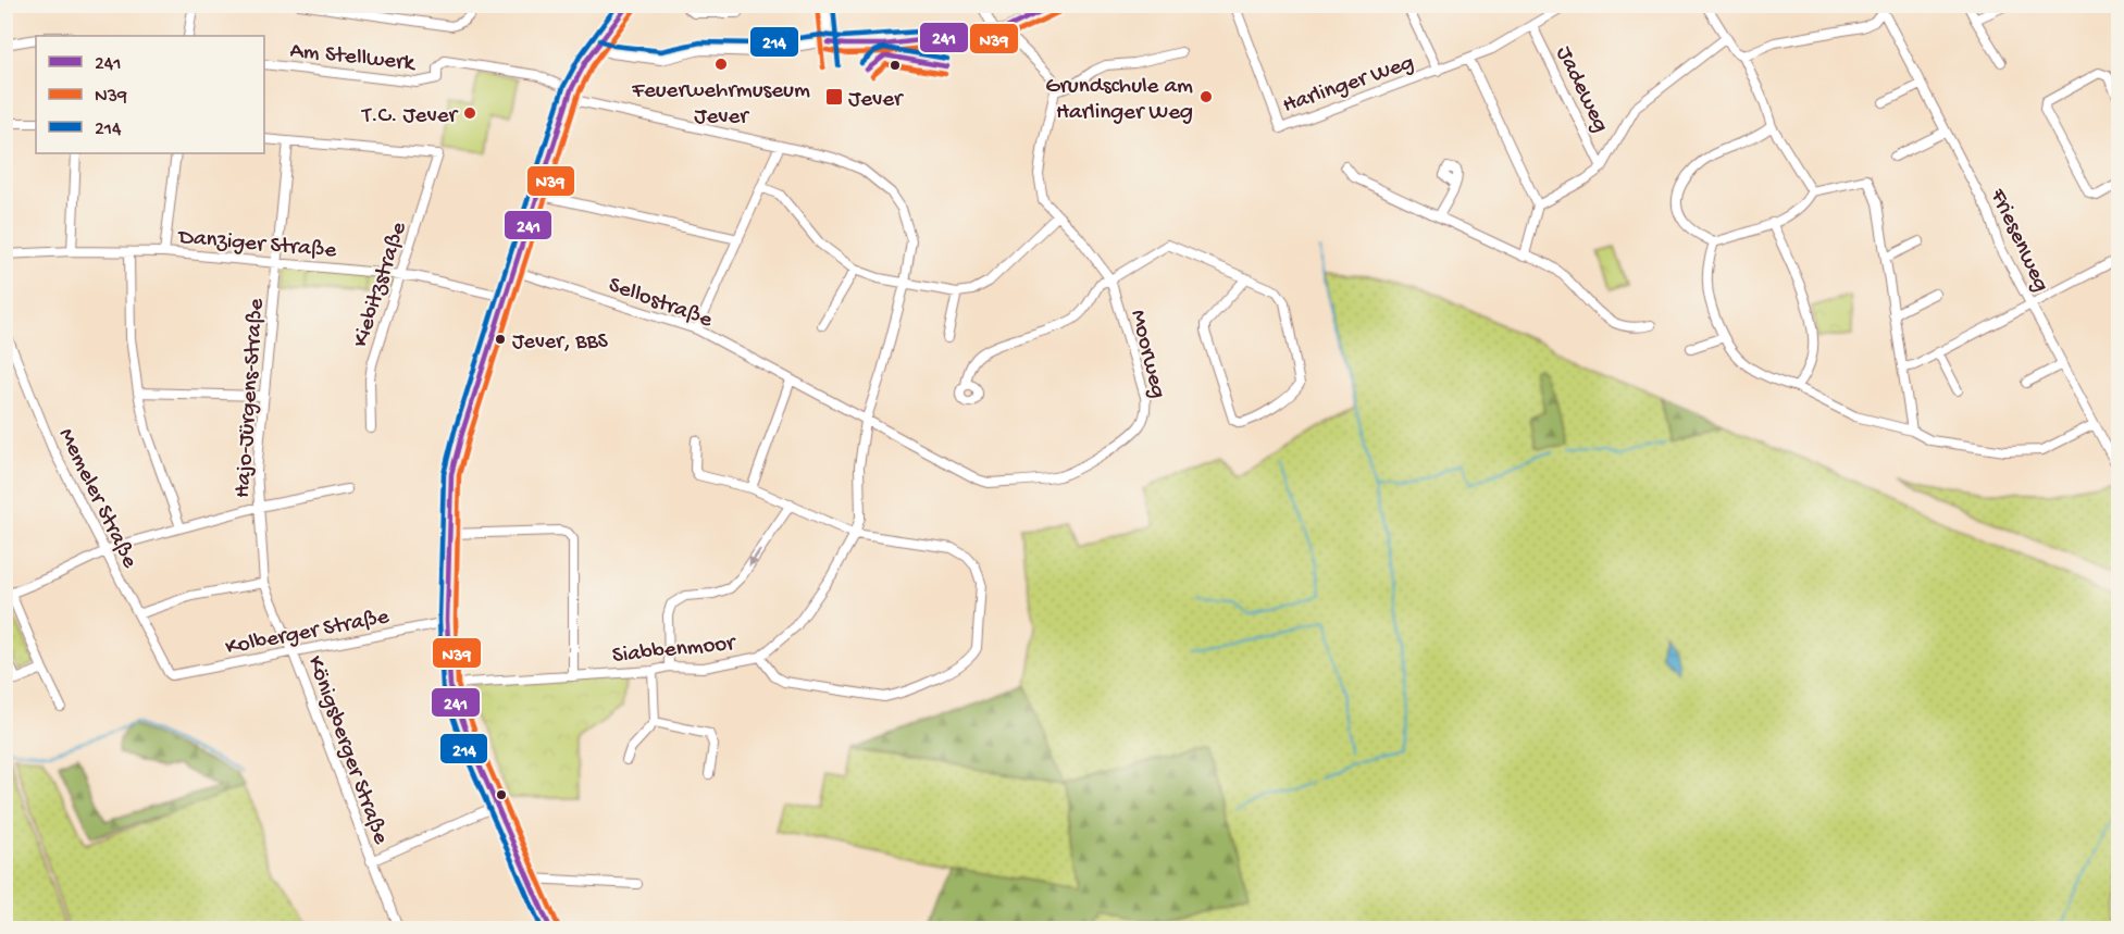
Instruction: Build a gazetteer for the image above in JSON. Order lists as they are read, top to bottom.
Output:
{
  "streets": {
    "street": [
      "Am Stellwerk",
      "Harlinger Weg",
      "Jadeweg",
      "Friesenweg",
      "Danziger Straße",
      "Kiebitzstraße",
      "Sellostraße",
      "Moorweg",
      "Hajo-Jürgens-Straße",
      "Memeler Straße",
      "Kolberger Straße",
      "Siabbenmoor",
      "Königsberger Straße"
    ]
  },
  "crossings": [
    ["Am Stellwerk", "Siabbenmoor"],
    ["Danziger Straße", "Kiebitzstraße"],
    ["Danziger Straße", "Hajo-Jürgens-Straße"],
    ["Kiebitzstraße", "Hajo-Jürgens-Straße"],
    ["Sellostraße", "Moorweg"],
    ["Sellostraße", "Siabbenmoor"],
    ["Moorweg", "Siabbenmoor"],
    ["Hajo-Jürgens-Straße", "Kolberger Straße"],
    ["Hajo-Jürgens-Straße", "Königsberger Straße"],
    ["Memeler Straße", "Kolberger Straße"],
    ["Kolberger Straße", "Königsberger Straße"]
  ],
  "places": {
    "other": [
      "Feuerwehrmuseum Jever",
      "Grundschule am Harlinger Weg",
      "T.C. Jever",
      "Jever, BBS"
    ],
    "transit": ["Jever"]
  },
  "lines": ["transit line 241", "transit line 214", "transit line N39"],
  "legend": ["241", "N39", "214"]
}
